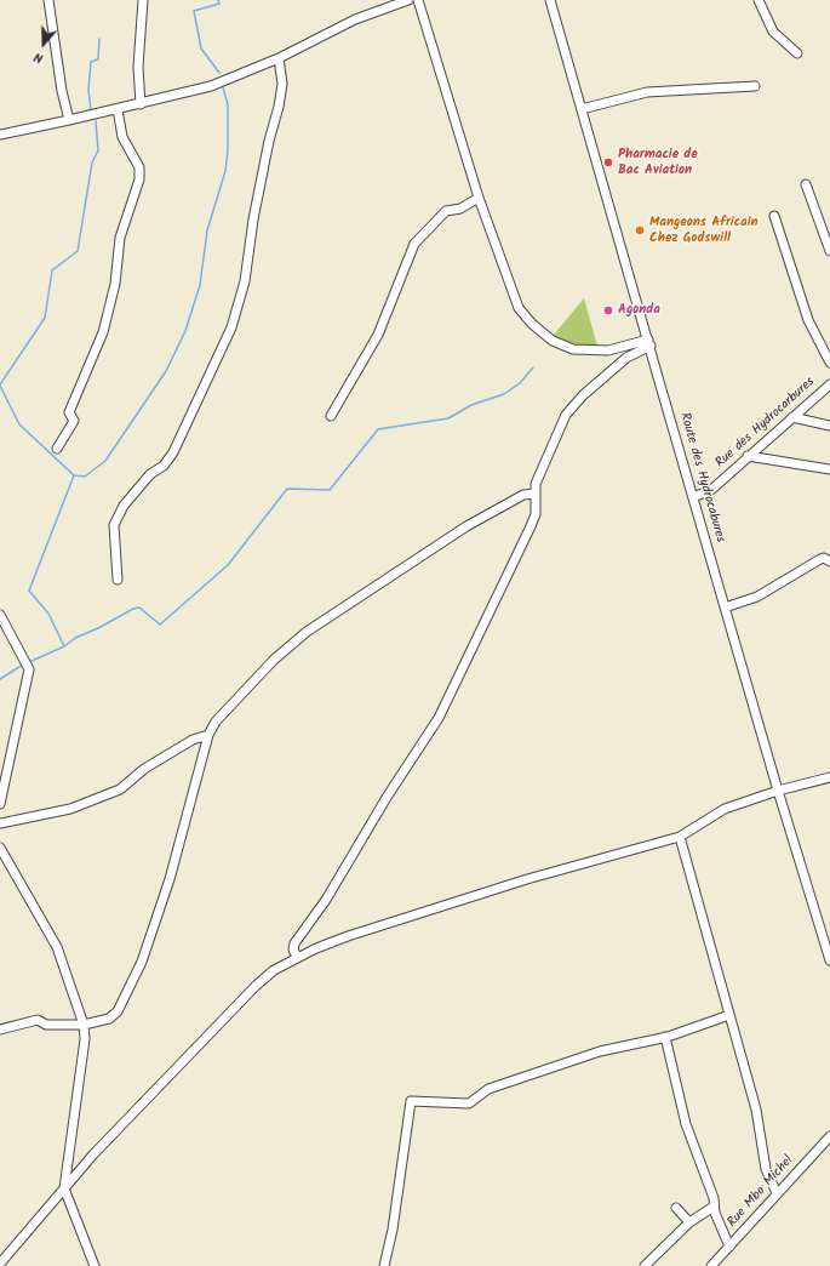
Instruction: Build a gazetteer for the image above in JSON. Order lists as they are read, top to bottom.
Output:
{
  "streets": {
    "street": ["Rue des Hydrocarbures", "Route des Hydrocabures", "Rue Mbo Michel"]
  },
  "crossings": [
    ["Rue des Hydrocarbures", "Route des Hydrocabures"]
  ],
  "places": ["Pharmacie de Bac Aviation", "Mangeons Africain Chez Godswill", "Agonda"],
  "north": "bottom"
}
